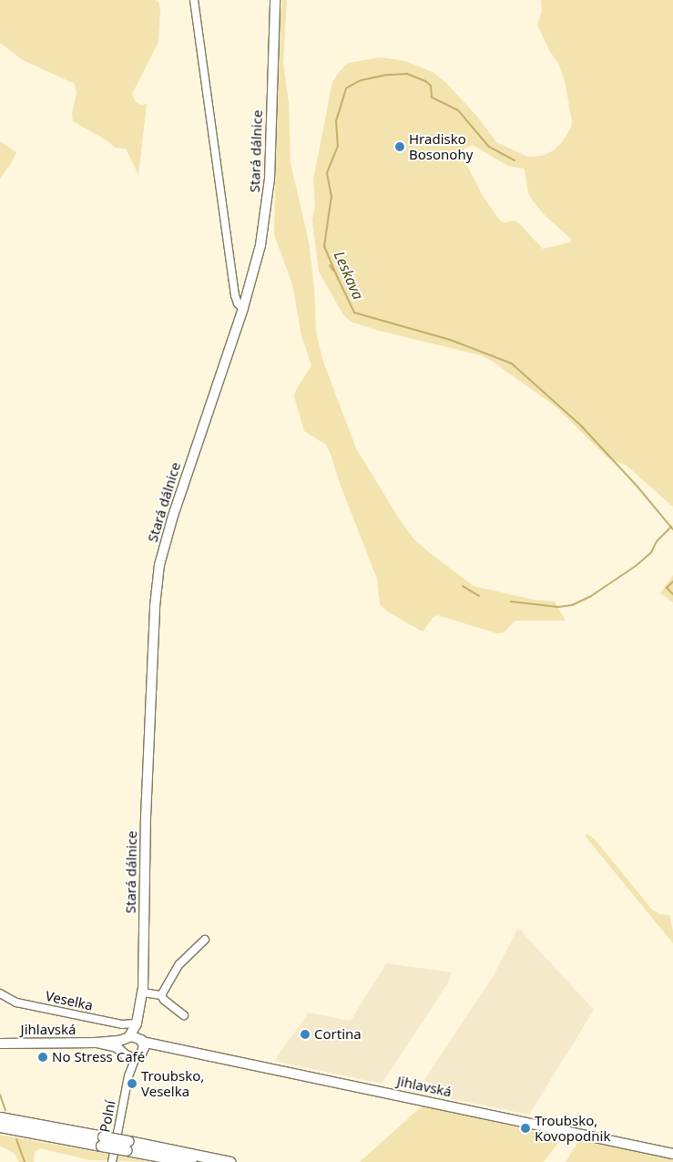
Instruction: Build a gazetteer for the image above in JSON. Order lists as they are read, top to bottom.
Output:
{
  "streets": {
    "main road": ["Stará dálnice", "Jihlavská"],
    "street": ["Veselka", "Polní"]
  },
  "crossings": [
    ["Stará dálnice", "Veselka"],
    ["Stará dálnice", "Jihlavská"],
    ["Stará dálnice", "Polní"],
    ["Jihlavská", "Polní"]
  ],
  "water": ["Leskava"],
  "places": [
    "Hradisko Bosonohy",
    "Cortina",
    "No Stress Café",
    "Troubsko, Veselka",
    "Troubsko, Kovopodnik"
  ]
}
